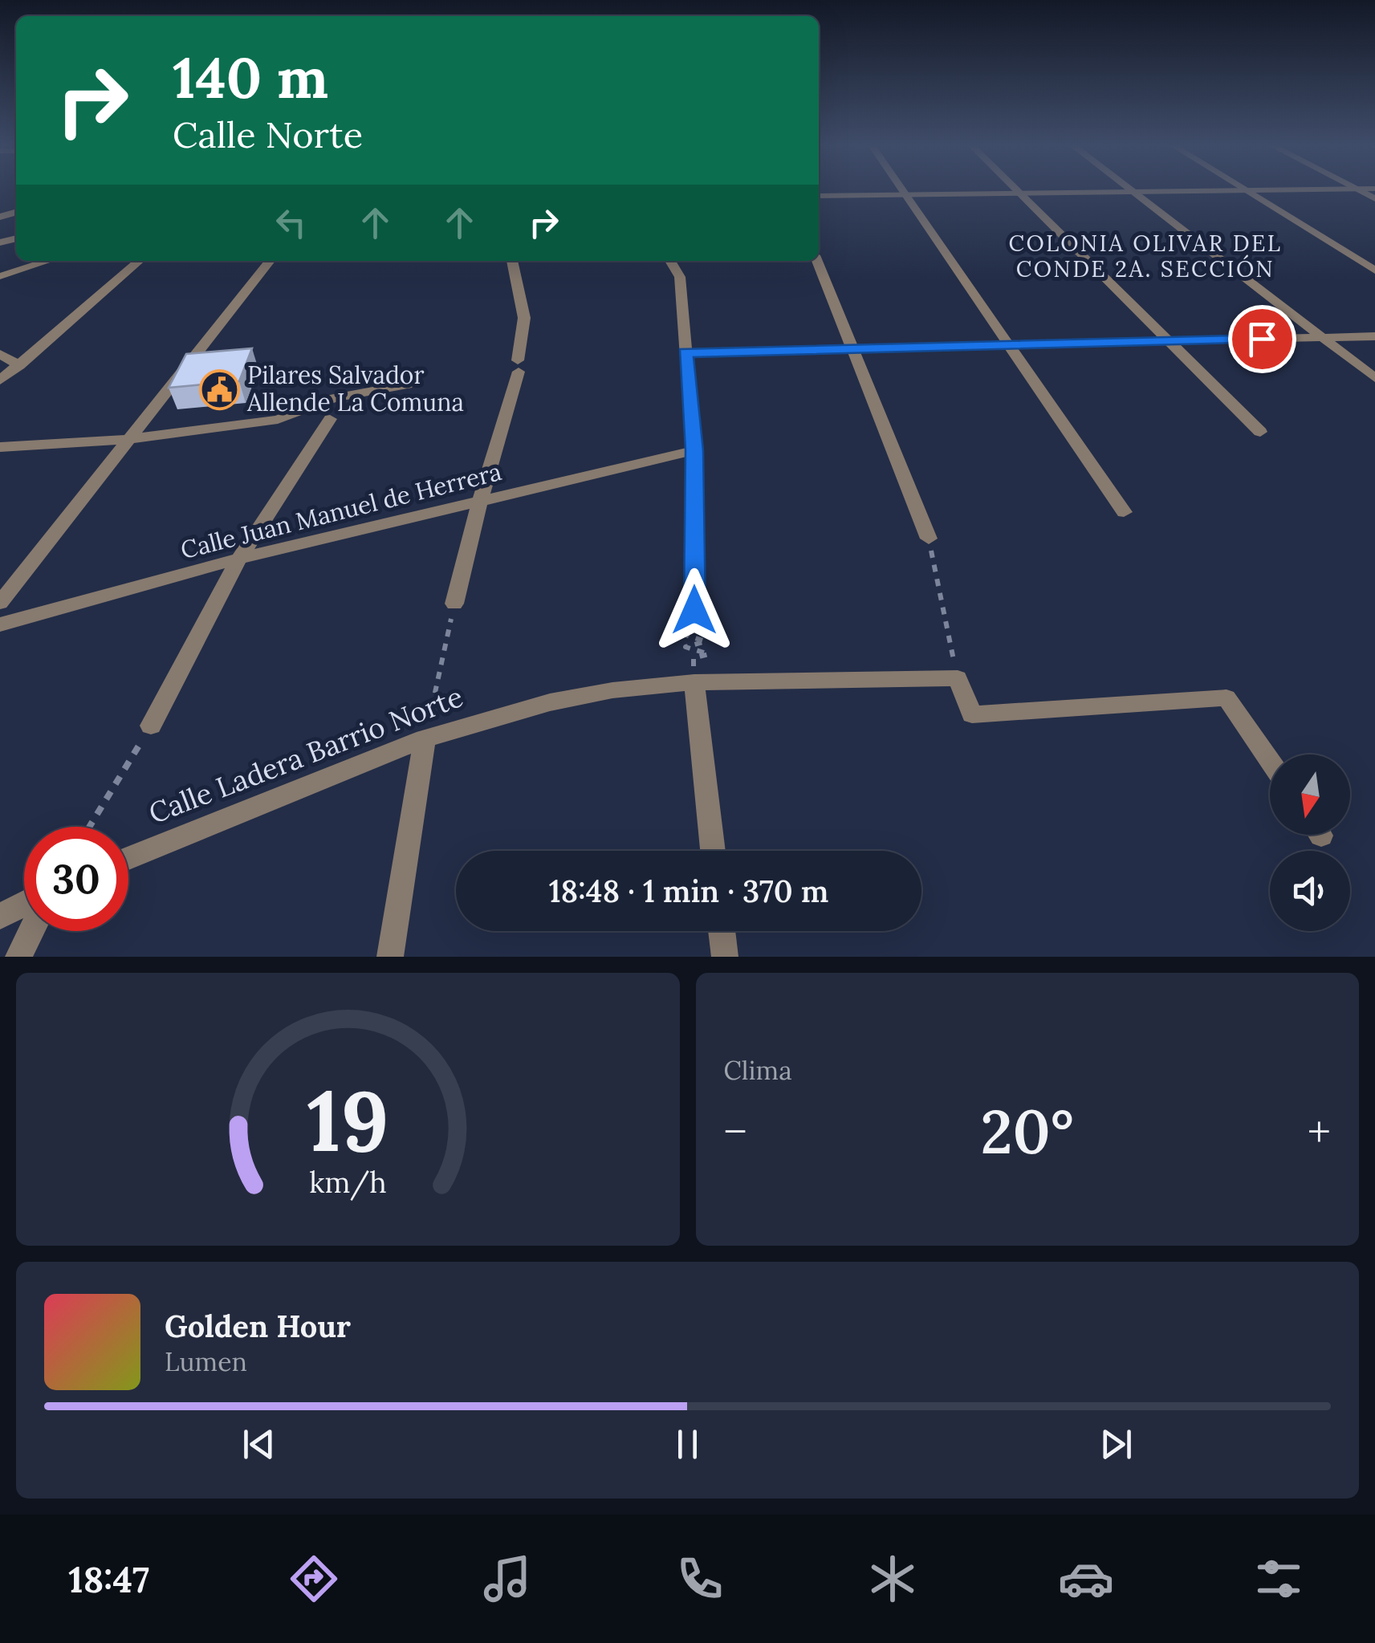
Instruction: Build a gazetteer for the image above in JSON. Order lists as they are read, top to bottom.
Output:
{
  "streets": {
    "street": ["Calle Juan Manuel de Herrera", "Calle Ladera Barrio Norte"]
  },
  "districts": ["COLONIA OLIVAR DEL CONDE 2A. SECCIÓN"],
  "places": {
    "public building": ["Pilares Salvador Allende La Comuna"]
  },
  "north": "bottom",
  "page": {
    "turn": ["140 m", "Calle Norte"],
    "limit": "30",
    "trip": "18:48 · 1 min · 370 m",
    "tile": "Clima",
    "heat": ["−", "20°", "+"],
    "song": ["Golden Hour", "Lumen"],
    "tabs": "18:47",
    "gauge": ["19", "km/h"]
  }
}
